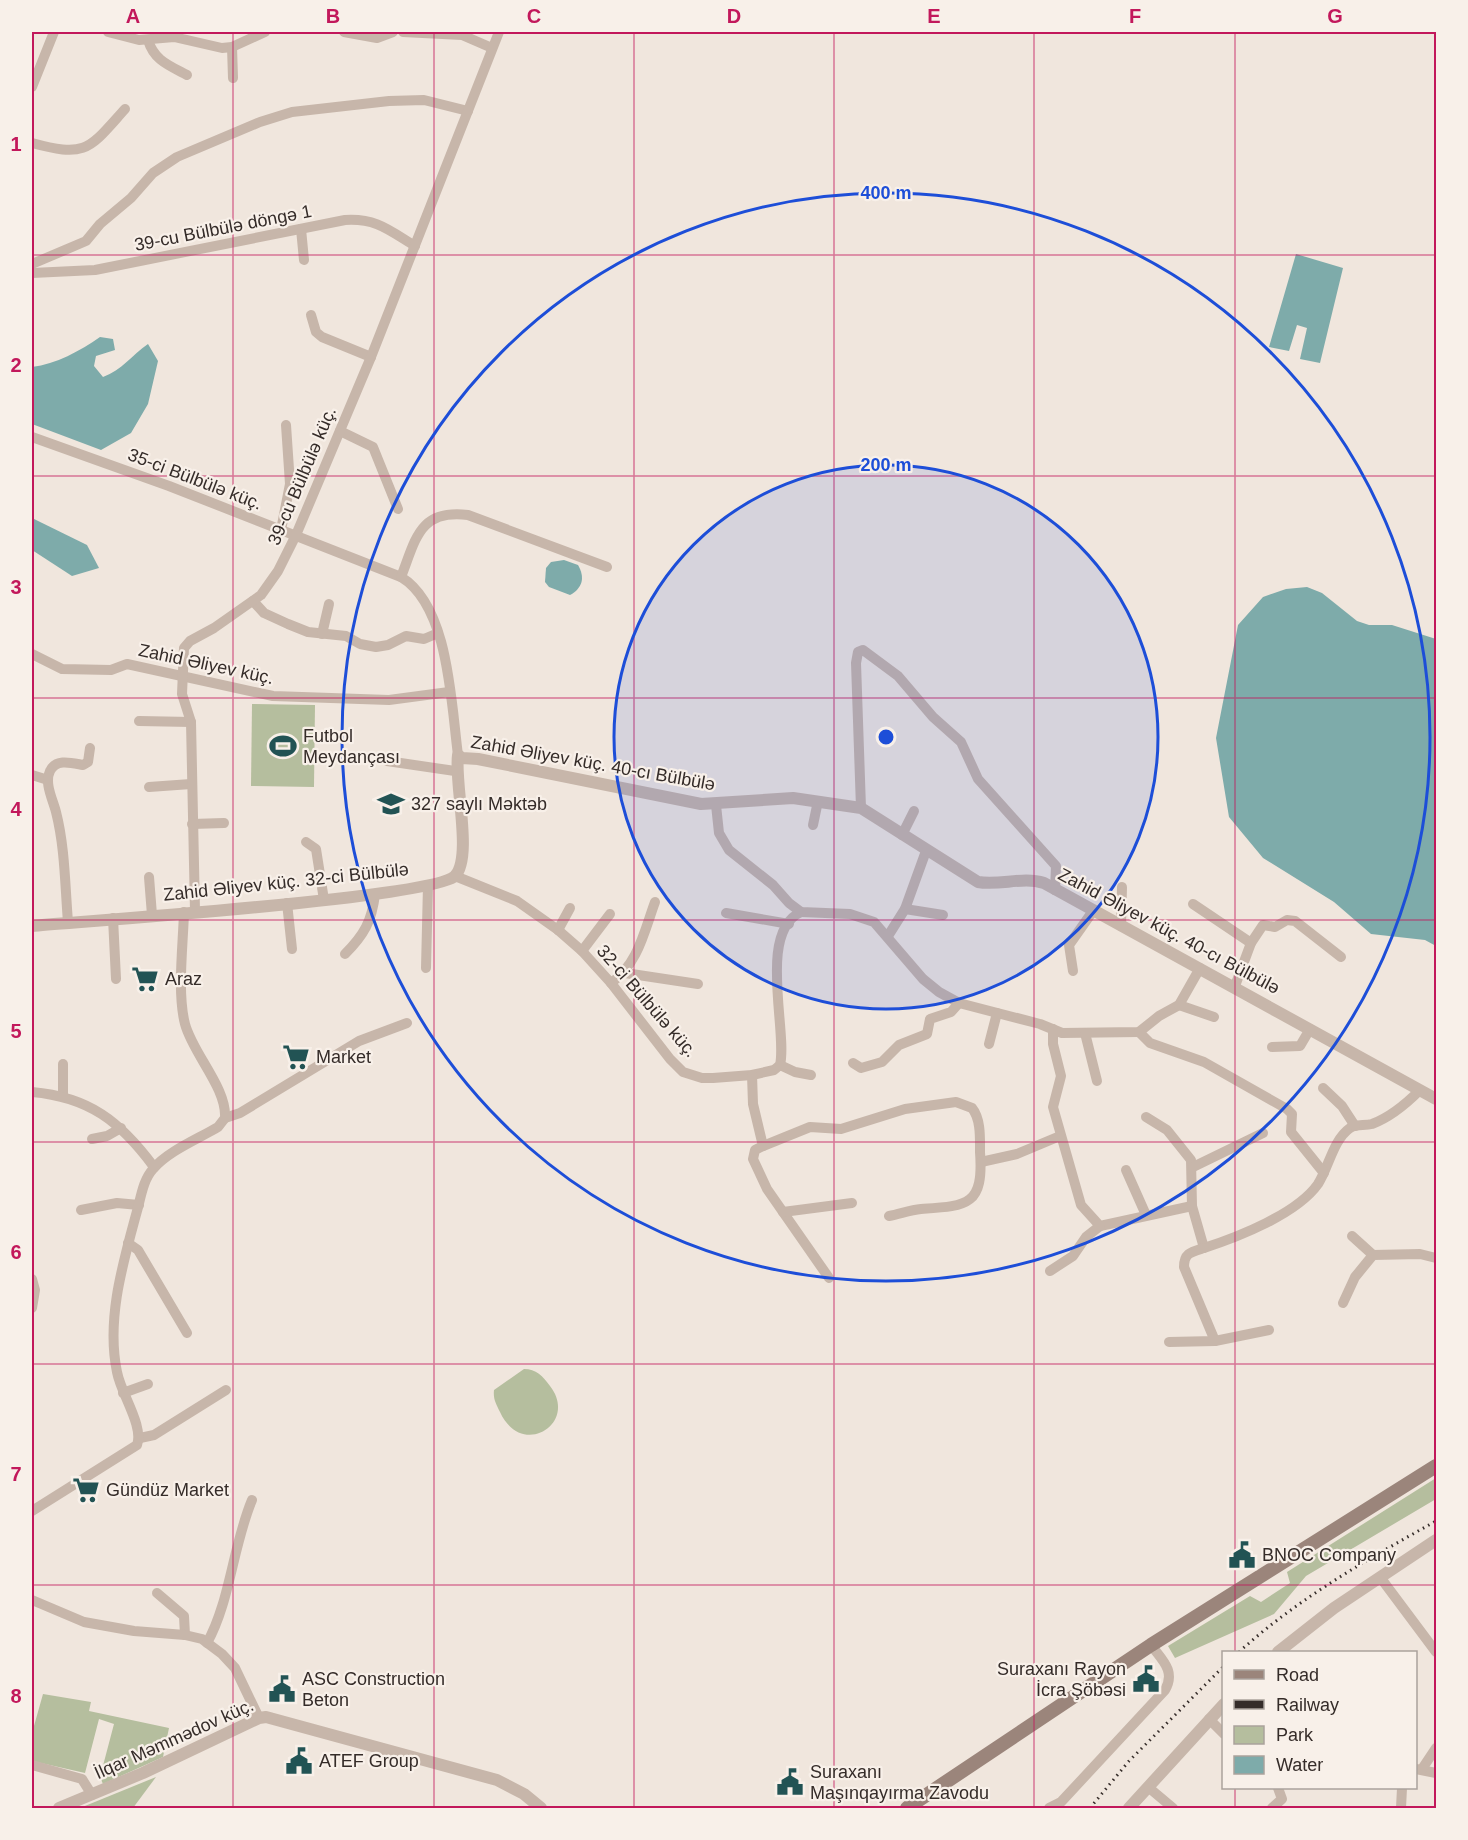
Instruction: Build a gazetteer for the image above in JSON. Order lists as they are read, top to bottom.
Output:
{
  "streets": {
    "street": [
      "39-cu Bülbülə döngə 1",
      "39-cu Bülbülə küç.",
      "35-ci Bülbülə küç.",
      "Zahid Əliyev küç.",
      "Zahid Əliyev küç. 40-cı Bülbülə",
      "Zahid Əliyev küç. 32-ci Bülbülə",
      "32-ci Bülbülə küç.",
      "İlqar Məmmədov küç."
    ]
  },
  "crossings": [
    ["39-cu Bülbülə döngə 1", "39-cu Bülbülə küç."],
    ["39-cu Bülbülə küç.", "35-ci Bülbülə küç."],
    ["39-cu Bülbülə küç.", "Zahid Əliyev küç."],
    ["39-cu Bülbülə küç.", "Zahid Əliyev küç. 32-ci Bülbülə"],
    ["35-ci Bülbülə küç.", "Zahid Əliyev küç."],
    ["35-ci Bülbülə küç.", "Zahid Əliyev küç. 40-cı Bülbülə"],
    ["Zahid Əliyev küç. 32-ci Bülbülə", "32-ci Bülbülə küç."]
  ],
  "places": {
    "sports": ["Futbol Meydançası"],
    "school or university": ["327 saylı Məktəb"],
    "supermarket": ["Araz", "Market", "Gündüz Market"],
    "public building": [
      "BNOC Company",
      "Suraxanı Rayon İcra Şöbəsi",
      "ASC Construction Beton",
      "ATEF Group",
      "Suraxanı Maşınqayırma Zavodu"
    ]
  },
  "legend": [
    "Road",
    "Railway",
    "Park",
    "Water"
  ],
  "grid": {
    "columns": [
      "A",
      "B",
      "C",
      "D",
      "E",
      "F",
      "G"
    ],
    "rows": [
      "1",
      "2",
      "3",
      "4",
      "5",
      "6",
      "7",
      "8"
    ]
  },
  "rings": ["400 m", "200 m"]
}
